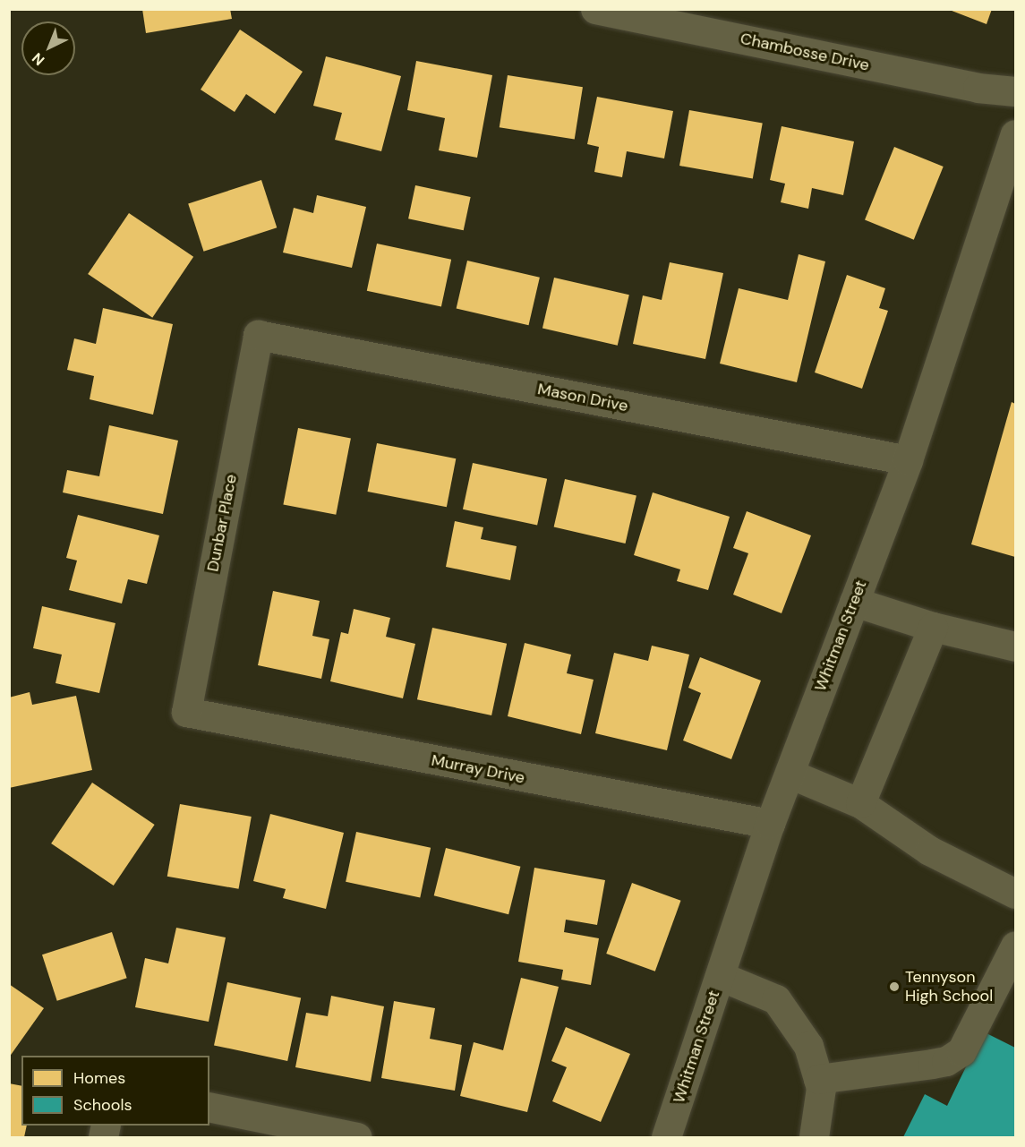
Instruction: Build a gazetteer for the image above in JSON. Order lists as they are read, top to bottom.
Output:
{
  "streets": {
    "street": [
      "Chambosse Drive",
      "Mason Drive",
      "Dunbar Place",
      "Whitman Street",
      "Murray Drive"
    ]
  },
  "crossings": [
    ["Mason Drive", "Dunbar Place"],
    ["Mason Drive", "Whitman Street"],
    ["Dunbar Place", "Murray Drive"],
    ["Whitman Street", "Murray Drive"]
  ],
  "places": ["Tennyson High School"],
  "legend": ["Homes", "Schools"],
  "north": "bottom left"
}
